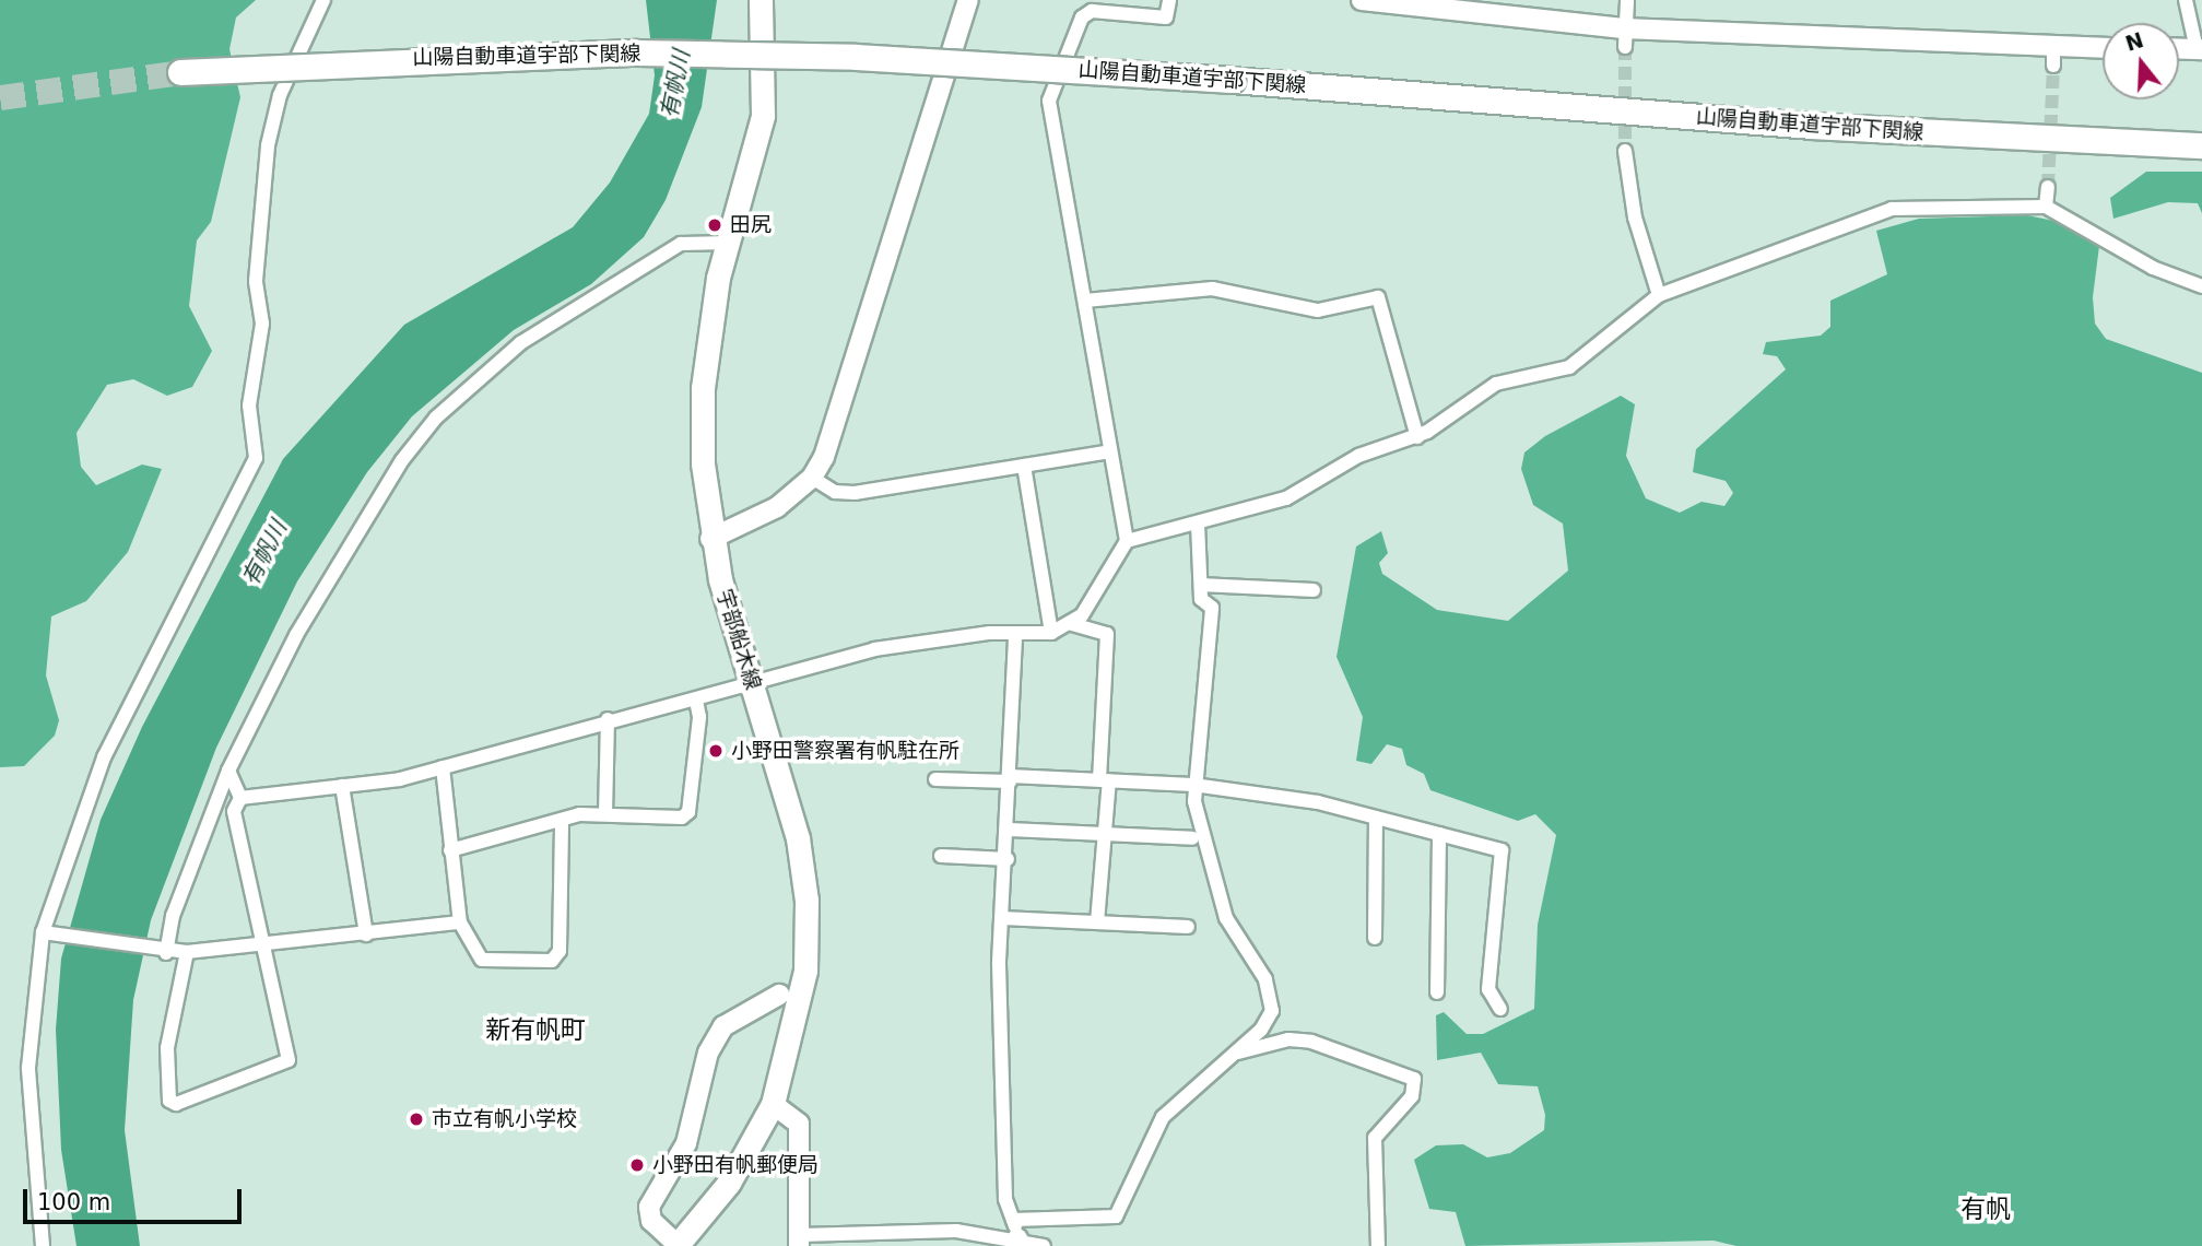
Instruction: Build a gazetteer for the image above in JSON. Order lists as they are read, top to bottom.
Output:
{
  "streets": {
    "highway": ["山陽自動車道宇部下関線"],
    "main road": ["宇部船木線"]
  },
  "districts": ["新有帆町", "有帆"],
  "water": ["有帆川"],
  "places": [
    "田尻",
    "小野田警察署有帆駐在所",
    "市立有帆小学校",
    "小野田有帆郵便局"
  ],
  "scale_bar": "100 m",
  "north": "top"
}
